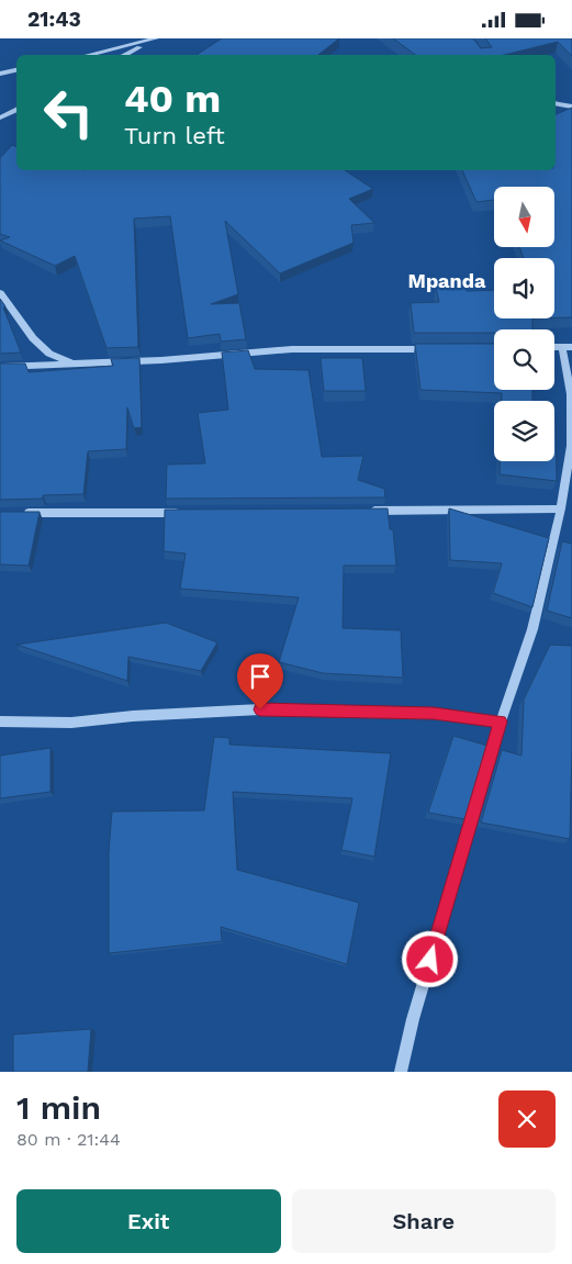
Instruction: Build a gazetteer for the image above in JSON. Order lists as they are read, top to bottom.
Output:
{
  "districts": ["Mpanda"],
  "north": "bottom",
  "page": {
    "status": "21:43",
    "turn": ["40 m", "Turn left"],
    "heading": ["1 min", "80 m · 21:44"],
    "buttons": ["Exit", "Share"]
  }
}
